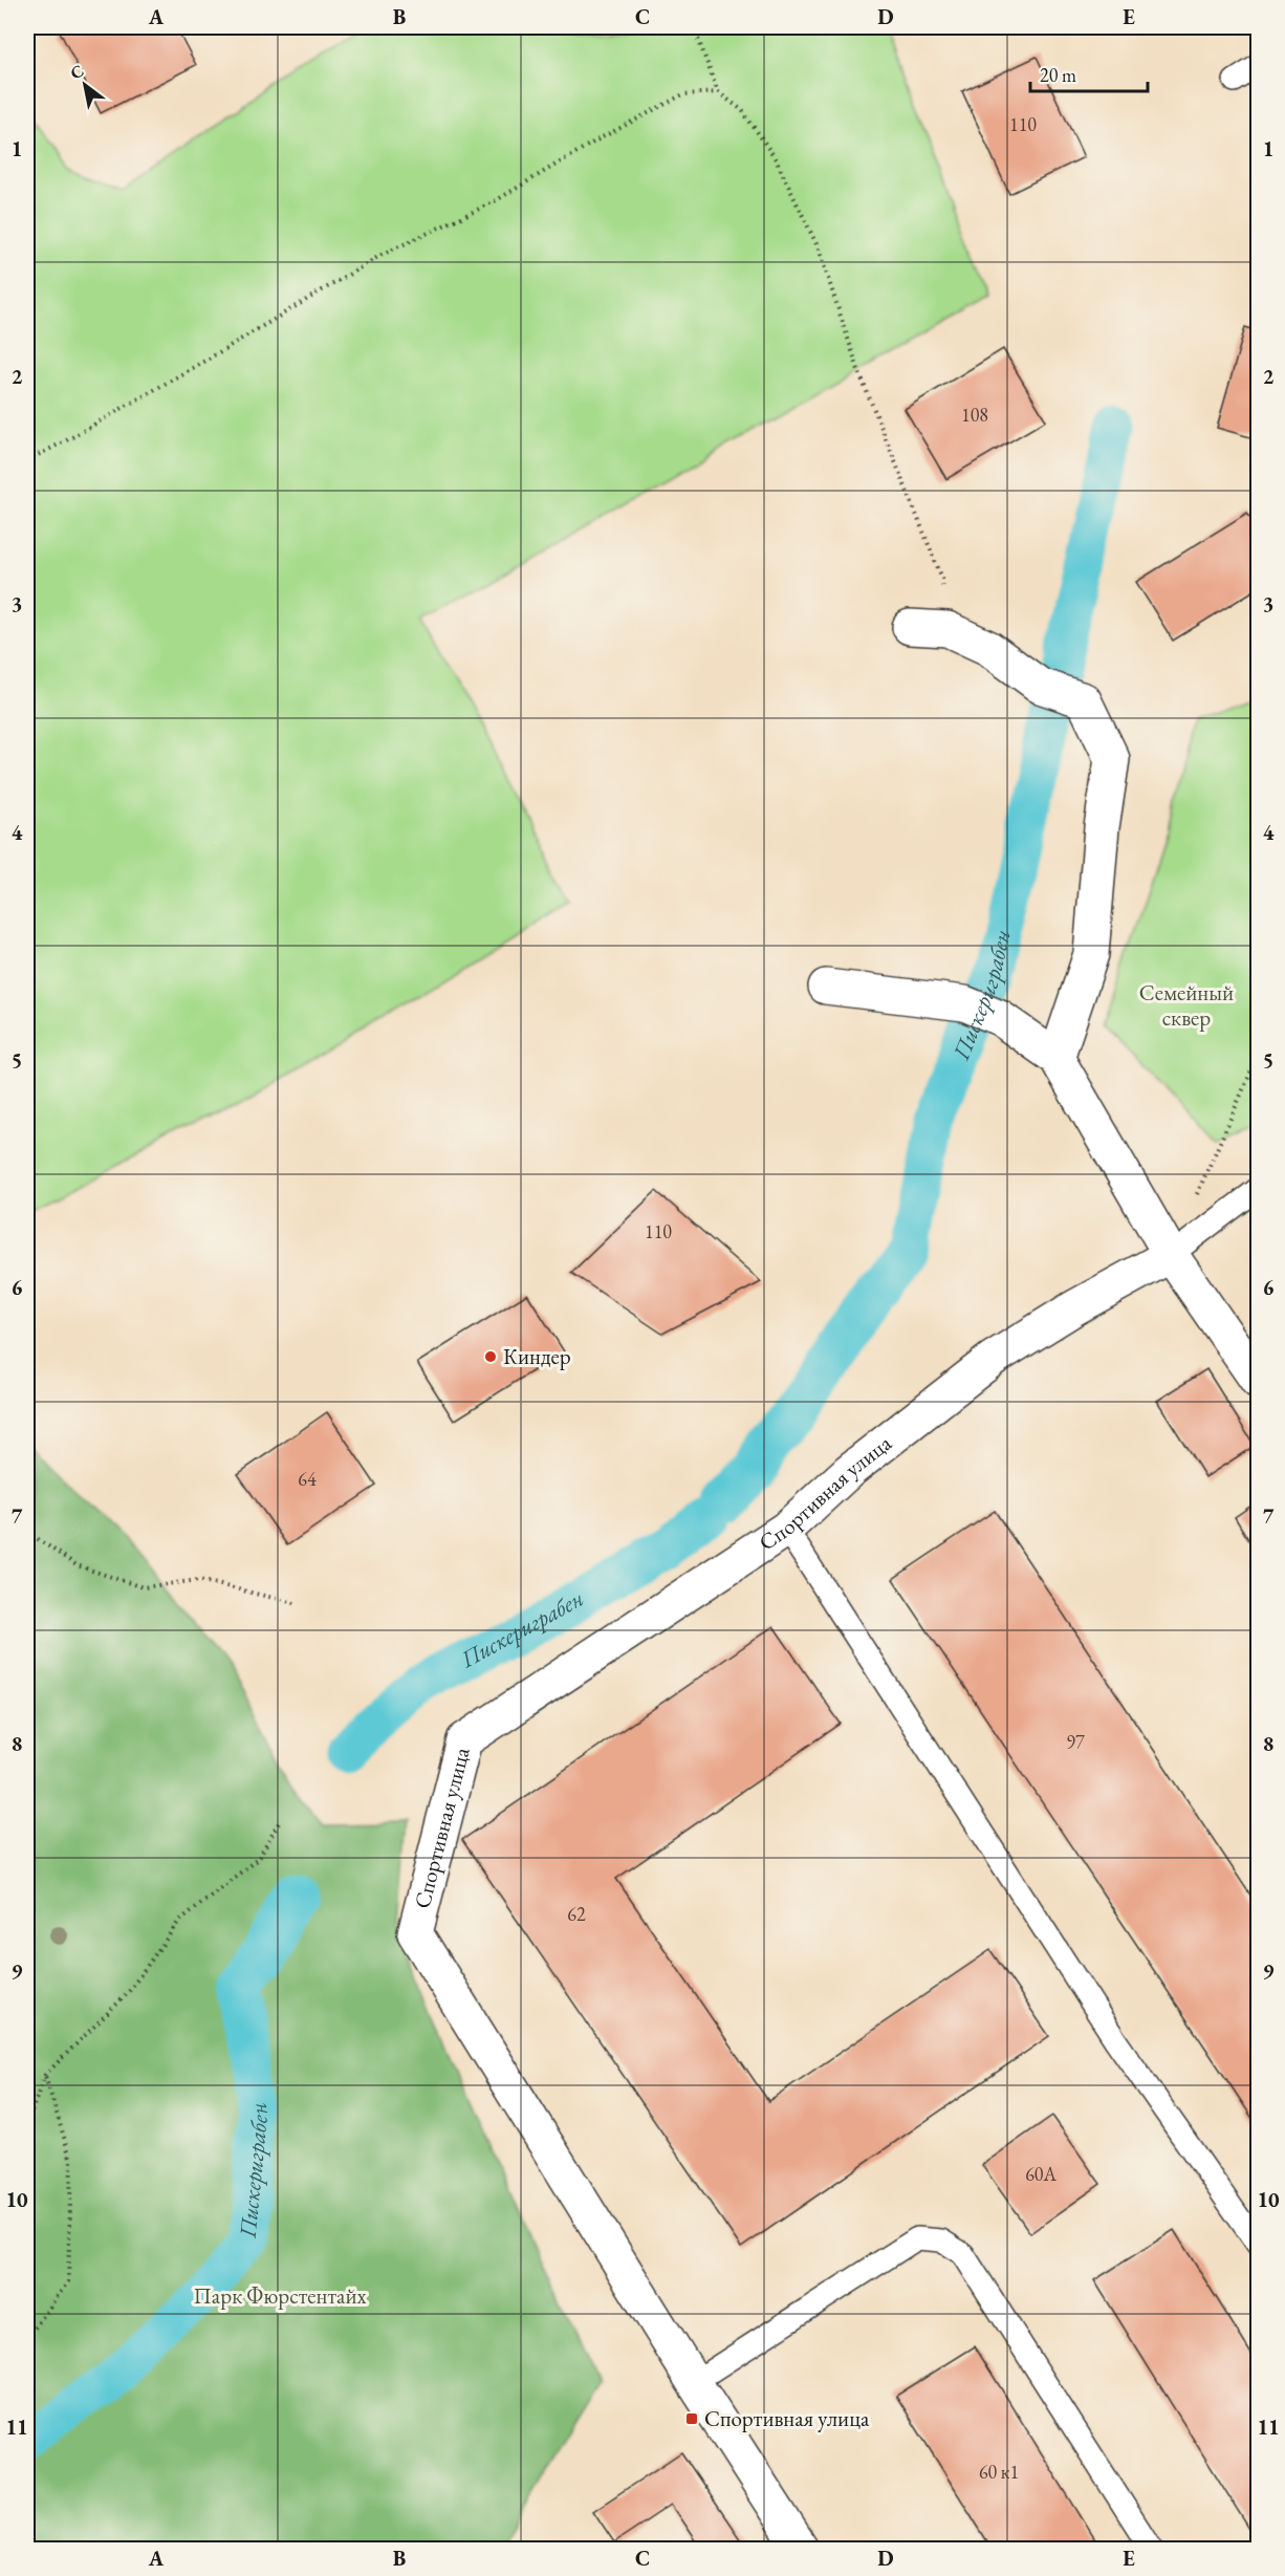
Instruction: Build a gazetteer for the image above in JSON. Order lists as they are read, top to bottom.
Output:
{
  "streets": {
    "street": ["Спортивная улица"]
  },
  "water": ["Пискериграбен"],
  "parks": ["Семейный сквер", "Парк Фюрстентайх"],
  "places": {
    "other": ["Киндер"],
    "transit": ["Спортивная улица"]
  },
  "house_numbers": [
    "110",
    "108",
    "110",
    "64",
    "97",
    "62",
    "60А",
    "60 к1"
  ],
  "scale_bar": "20 m",
  "north": "top left",
  "grid": {
    "columns": [
      "A",
      "B",
      "C",
      "D",
      "E"
    ],
    "rows": [
      "1",
      "2",
      "3",
      "4",
      "5",
      "6",
      "7",
      "8",
      "9",
      "10",
      "11"
    ]
  }
}
